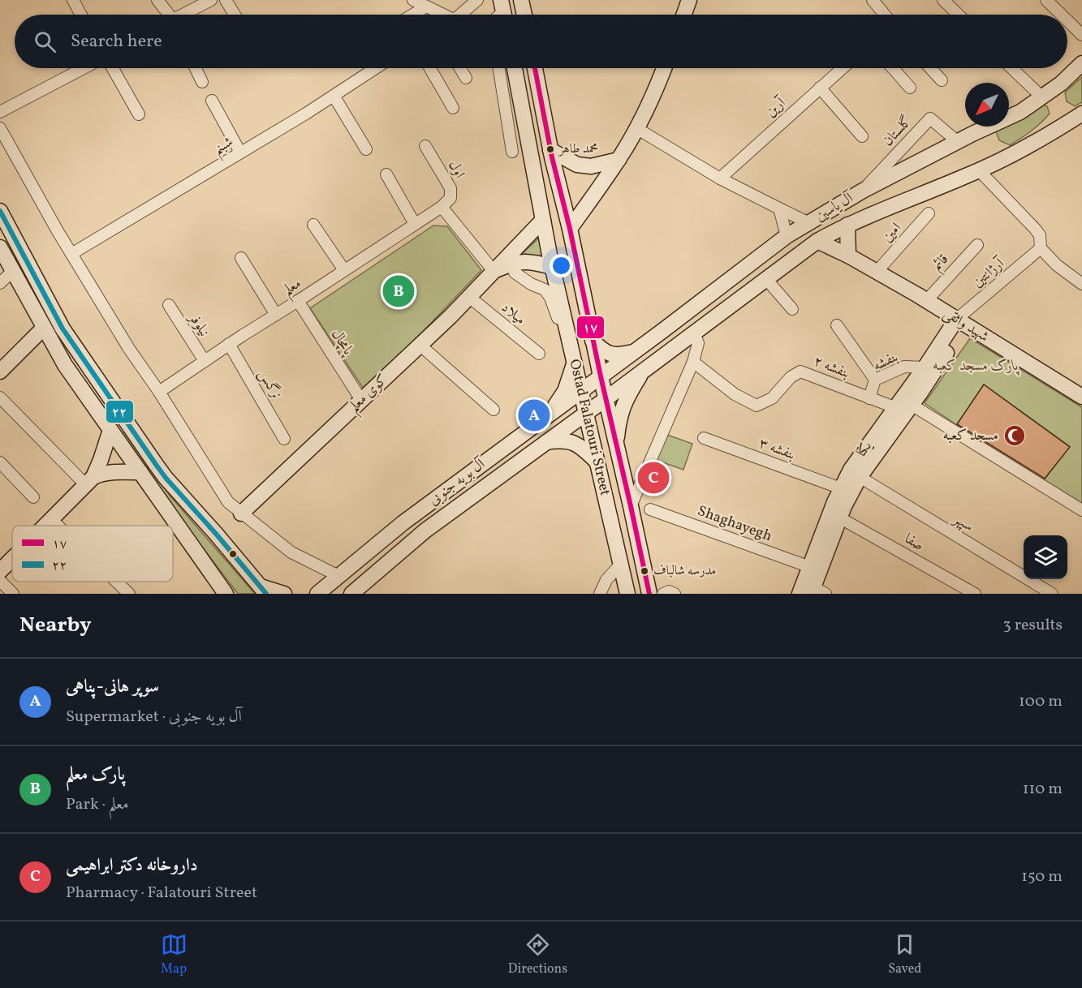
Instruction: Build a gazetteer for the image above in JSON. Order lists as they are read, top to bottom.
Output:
{
  "streets": {
    "main road": [
      "آل یاسین",
      "شهید واثقی",
      "کوی معلم",
      "Ostad Falatouri Street",
      "یکتا",
      "آل بویه جنوبی"
    ],
    "street": [
      "آرین",
      "گلستان",
      "شبنم",
      "اول",
      "امین",
      "قائم",
      "آرژانتین",
      "معلم",
      "میلاد",
      "نیلوفر",
      "پامچال",
      "بنفشه",
      "بنفشه ۲",
      "نرگس",
      "بنفشه ۳",
      "سپهر",
      "Shaghayegh",
      "صفا"
    ]
  },
  "crossings": [
    ["گلستان", "آل یاسین"],
    ["اول", "معلم"],
    ["آل یاسین", "شهید واثقی"],
    ["آل یاسین", "آل بویه جنوبی"],
    ["امین", "شهید واثقی"],
    ["قائم", "شهید واثقی"],
    ["آرژانتین", "شهید واثقی"],
    ["آرژانتین", "یکتا"],
    ["معلم", "نیلوفر"],
    ["معلم", "پامچال"],
    ["معلم", "نرگس"],
    ["میلاد", "کوی معلم"],
    ["شهید واثقی", "یکتا"],
    ["پامچال", "کوی معلم"],
    ["بنفشه", "بنفشه ۲"],
    ["بنفشه", "یکتا"],
    ["بنفشه ۲", "یکتا"],
    ["کوی معلم", "Ostad Falatouri Street"],
    ["Ostad Falatouri Street", "آل بویه جنوبی"],
    ["بنفشه ۳", "یکتا"],
    ["یکتا", "سپهر"],
    ["یکتا", "Shaghayegh"],
    ["یکتا", "صفا"]
  ],
  "parks": ["پارک مسجد کعبه"],
  "places": {
    "other": ["محمد طاهر", "مدرسه شالباف"],
    "mosque": ["مسجد کعبه"]
  },
  "lines": ["transit line ۱۷", "transit line ۲۲"],
  "legend": ["۱۷", "۲۲"],
  "north": "bottom left",
  "page": {
    "search": "Search here",
    "pins": ["B", "A", "C"],
    "heading": ["Nearby", "3 results"],
    "list": [
      {
        "mark": "A",
        "name": "سوپر هانی-پناهی",
        "note": "Supermarket · آل بویه جنوبی",
        "value": "100 m"
      },
      {
        "mark": "B",
        "name": "پارک معلم",
        "note": "Park · معلم",
        "value": "110 m"
      },
      {
        "mark": "C",
        "name": "داروخانه دکتر ابراهیمی",
        "note": "Pharmacy · Falatouri Street",
        "value": "150 m"
      }
    ],
    "nav": ["Map", "Directions", "Saved"]
  }
}
